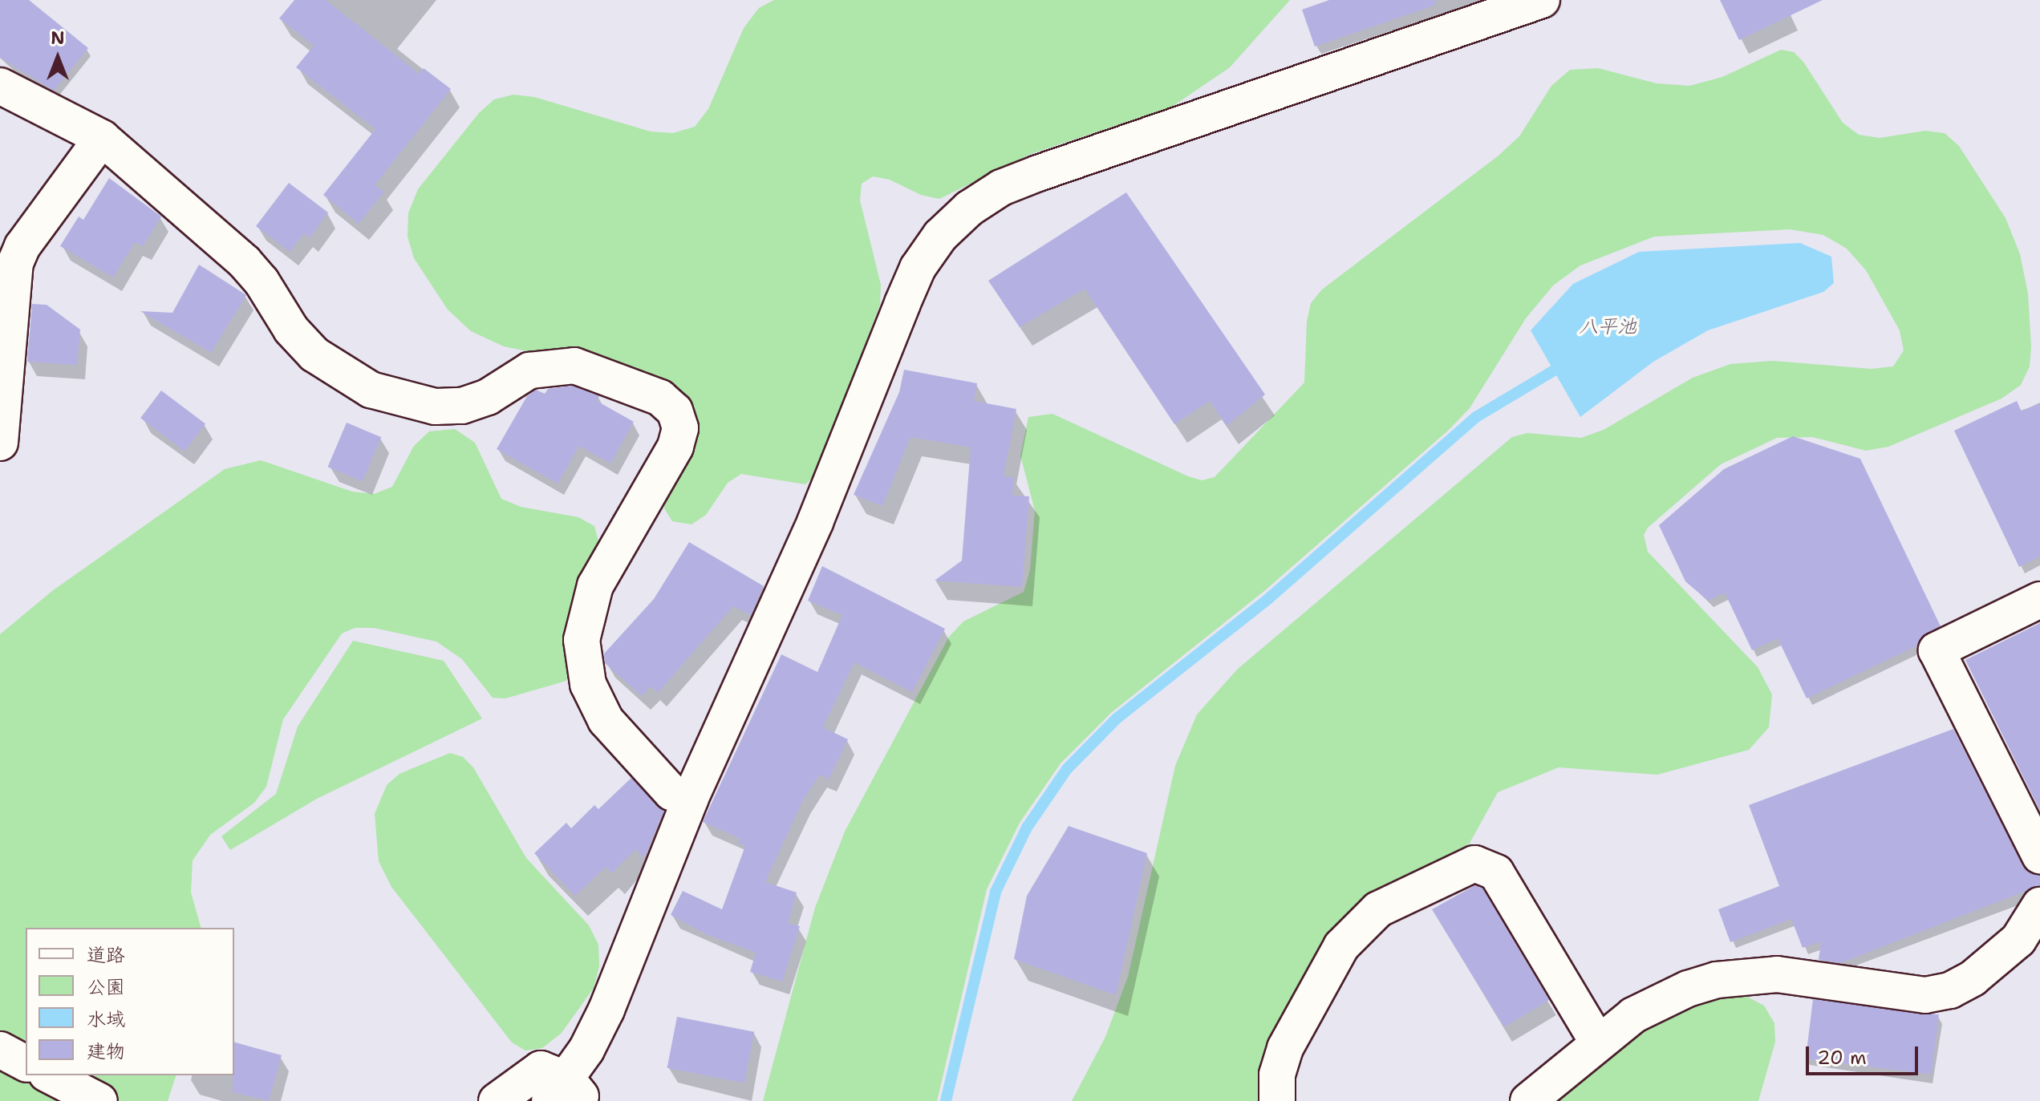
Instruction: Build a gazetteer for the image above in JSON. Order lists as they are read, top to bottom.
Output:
{
  "water": ["八平池"],
  "legend": [
    "道路",
    "公園",
    "水域",
    "建物"
  ],
  "scale_bar": "20 m",
  "north": "top"
}
